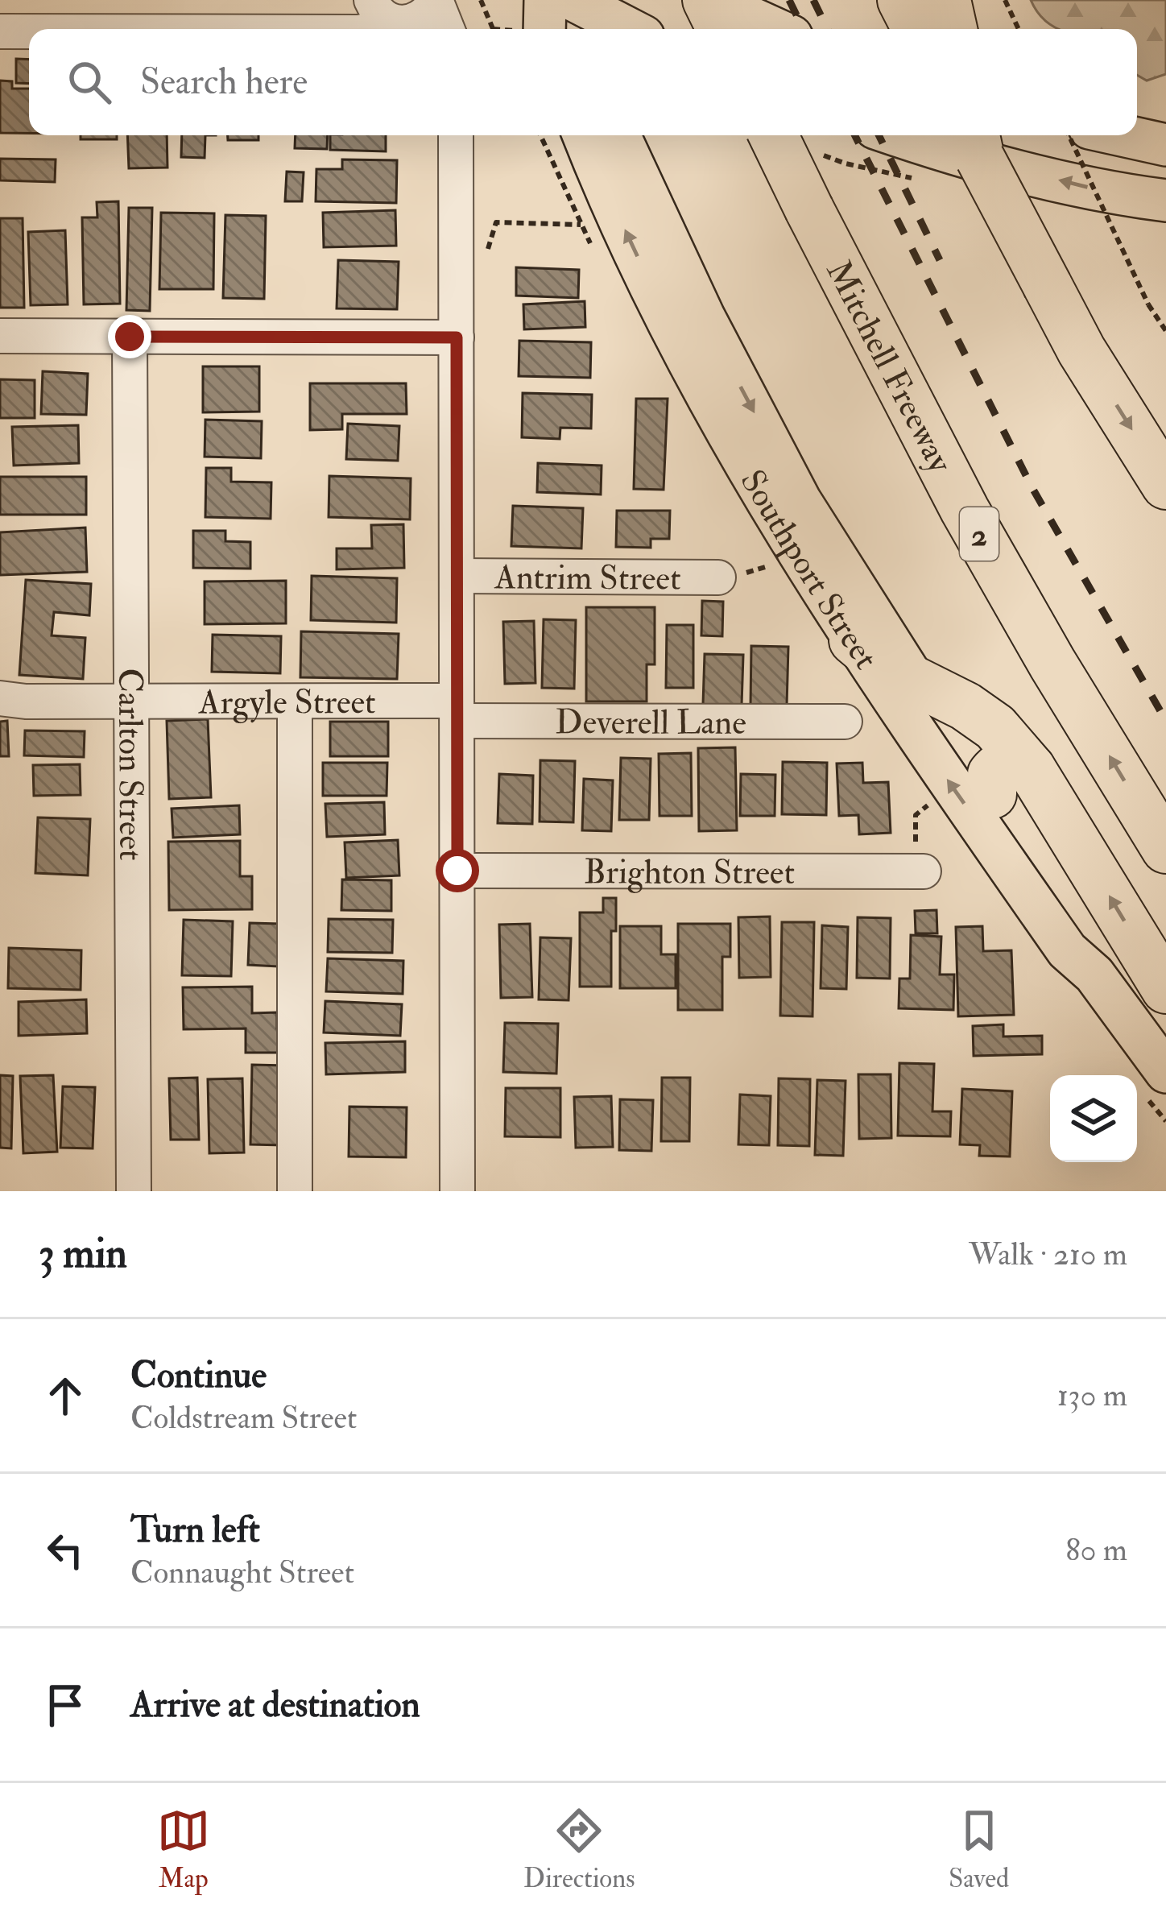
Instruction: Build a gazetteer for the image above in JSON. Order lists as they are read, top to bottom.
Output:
{
  "streets": {
    "highway": ["Mitchell Freeway", "2"],
    "main road": ["Southport Street"],
    "street": [
      "Antrim Street",
      "Argyle Street",
      "Deverell Lane",
      "Carlton Street",
      "Brighton Street"
    ]
  },
  "crossings": [
    ["Argyle Street", "Deverell Lane"],
    ["Argyle Street", "Carlton Street"]
  ],
  "page": {
    "search": "Search here",
    "heading": ["3 min", "Walk · 210 m"],
    "list": [
      ["Continue", "Coldstream Street", "130 m"],
      ["Turn left", "Connaught Street", "80 m"],
      "Arrive at destination"
    ],
    "nav": ["Map", "Directions", "Saved"]
  }
}
